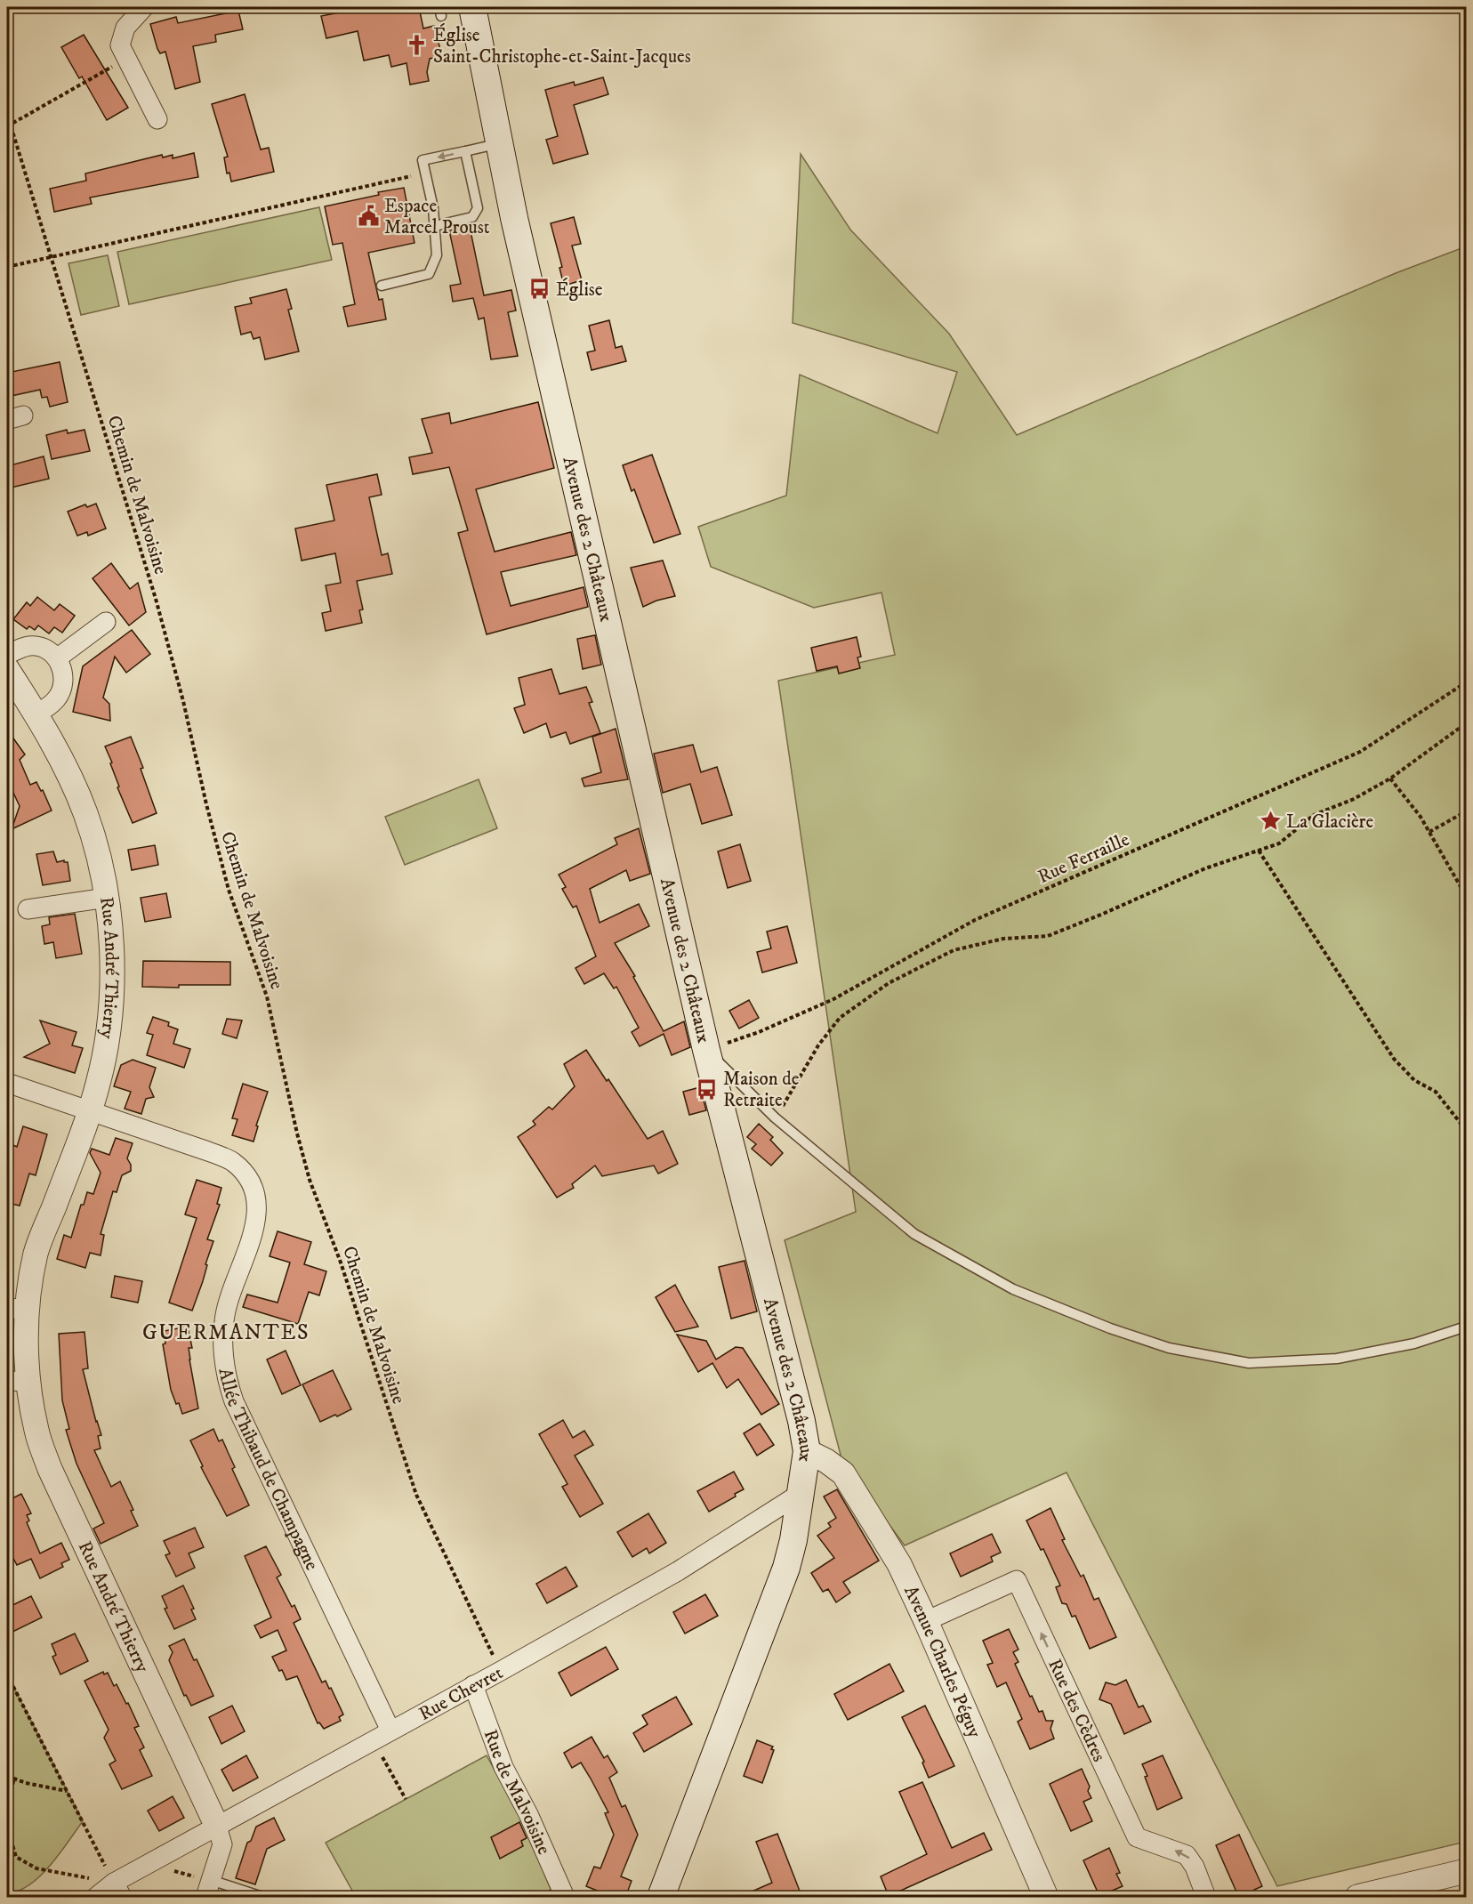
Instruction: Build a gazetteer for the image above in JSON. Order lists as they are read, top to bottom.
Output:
{
  "streets": {
    "main road": ["Avenue des 2 Châteaux"],
    "street": [
      "Rue André Thierry",
      "Allée Thibaud de Champagne",
      "Avenue Charles Péguy",
      "Rue Chevret",
      "Rue des Cèdres",
      "Rue de Malvoisine"
    ],
    "path": ["Chemin de Malvoisine", "Rue Ferraille"]
  },
  "crossings": [
    ["Chemin de Malvoisine", "Rue Chevret"],
    ["Avenue des 2 Châteaux", "Rue Ferraille"],
    ["Avenue des 2 Châteaux", "Avenue Charles Péguy"],
    ["Avenue des 2 Châteaux", "Rue Chevret"],
    ["Rue André Thierry", "Allée Thibaud de Champagne"],
    ["Rue André Thierry", "Rue Chevret"],
    ["Allée Thibaud de Champagne", "Rue Chevret"],
    ["Avenue Charles Péguy", "Rue des Cèdres"],
    ["Rue Chevret", "Rue de Malvoisine"]
  ],
  "one_way": ["Rue des Cèdres"],
  "districts": ["GUERMANTES"],
  "places": {
    "church": ["Église Saint-Christophe-et-Saint-Jacques"],
    "public building": ["Espace Marcel Proust"],
    "bus stop": ["Église", "Maison de Retraite"],
    "place": ["La Glacière"]
  }
}
